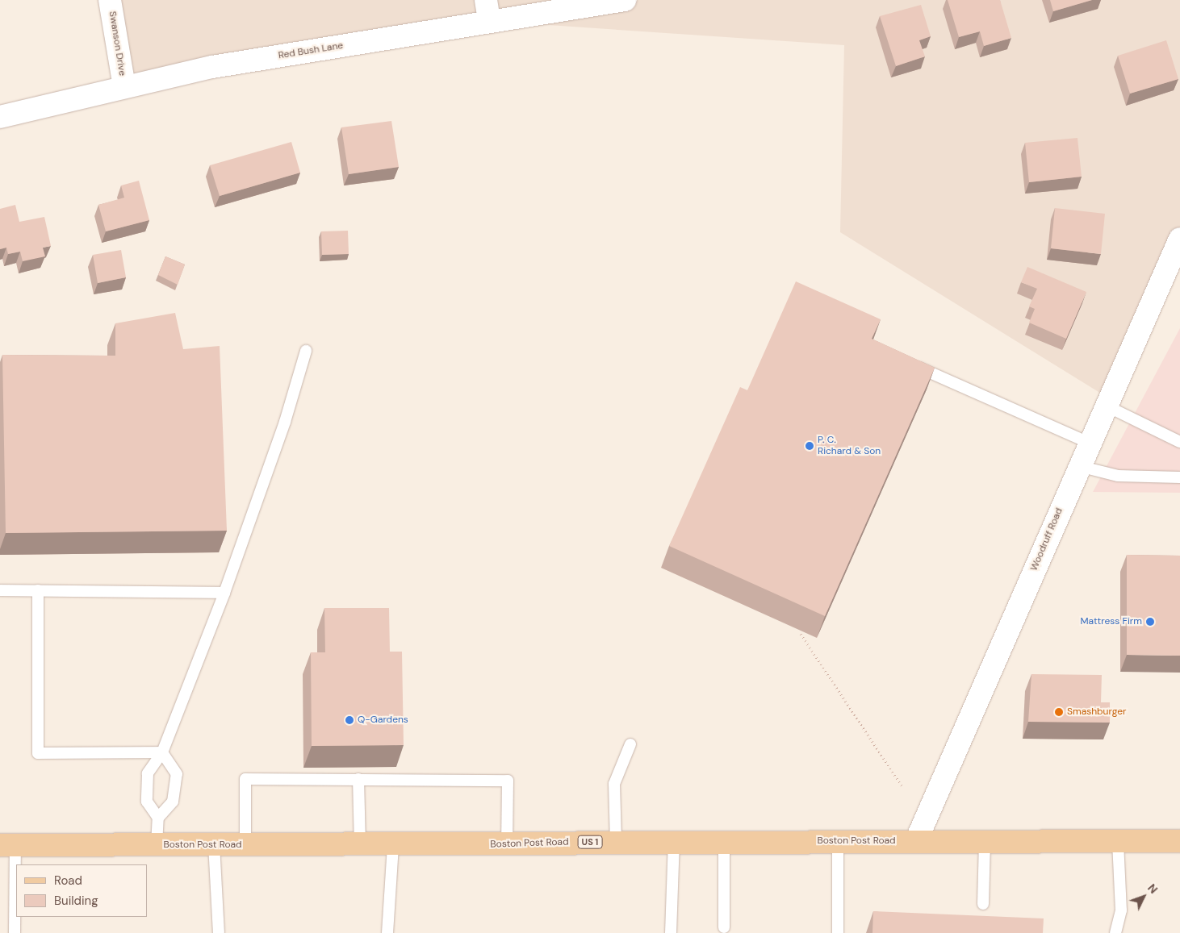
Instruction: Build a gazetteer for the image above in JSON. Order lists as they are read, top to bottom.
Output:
{
  "streets": {
    "main road": ["Boston Post Road", "US 1"],
    "street": ["Swanson Drive", "Red Bush Lane", "Woodruff Road"]
  },
  "crossings": [
    ["Swanson Drive", "Red Bush Lane"],
    ["Woodruff Road", "Boston Post Road"]
  ],
  "places": [
    "P. C. Richard & Son",
    "Mattress Firm",
    "Smashburger",
    "Q-Gardens"
  ],
  "legend": ["Road", "Building"],
  "north": "top right"
}
